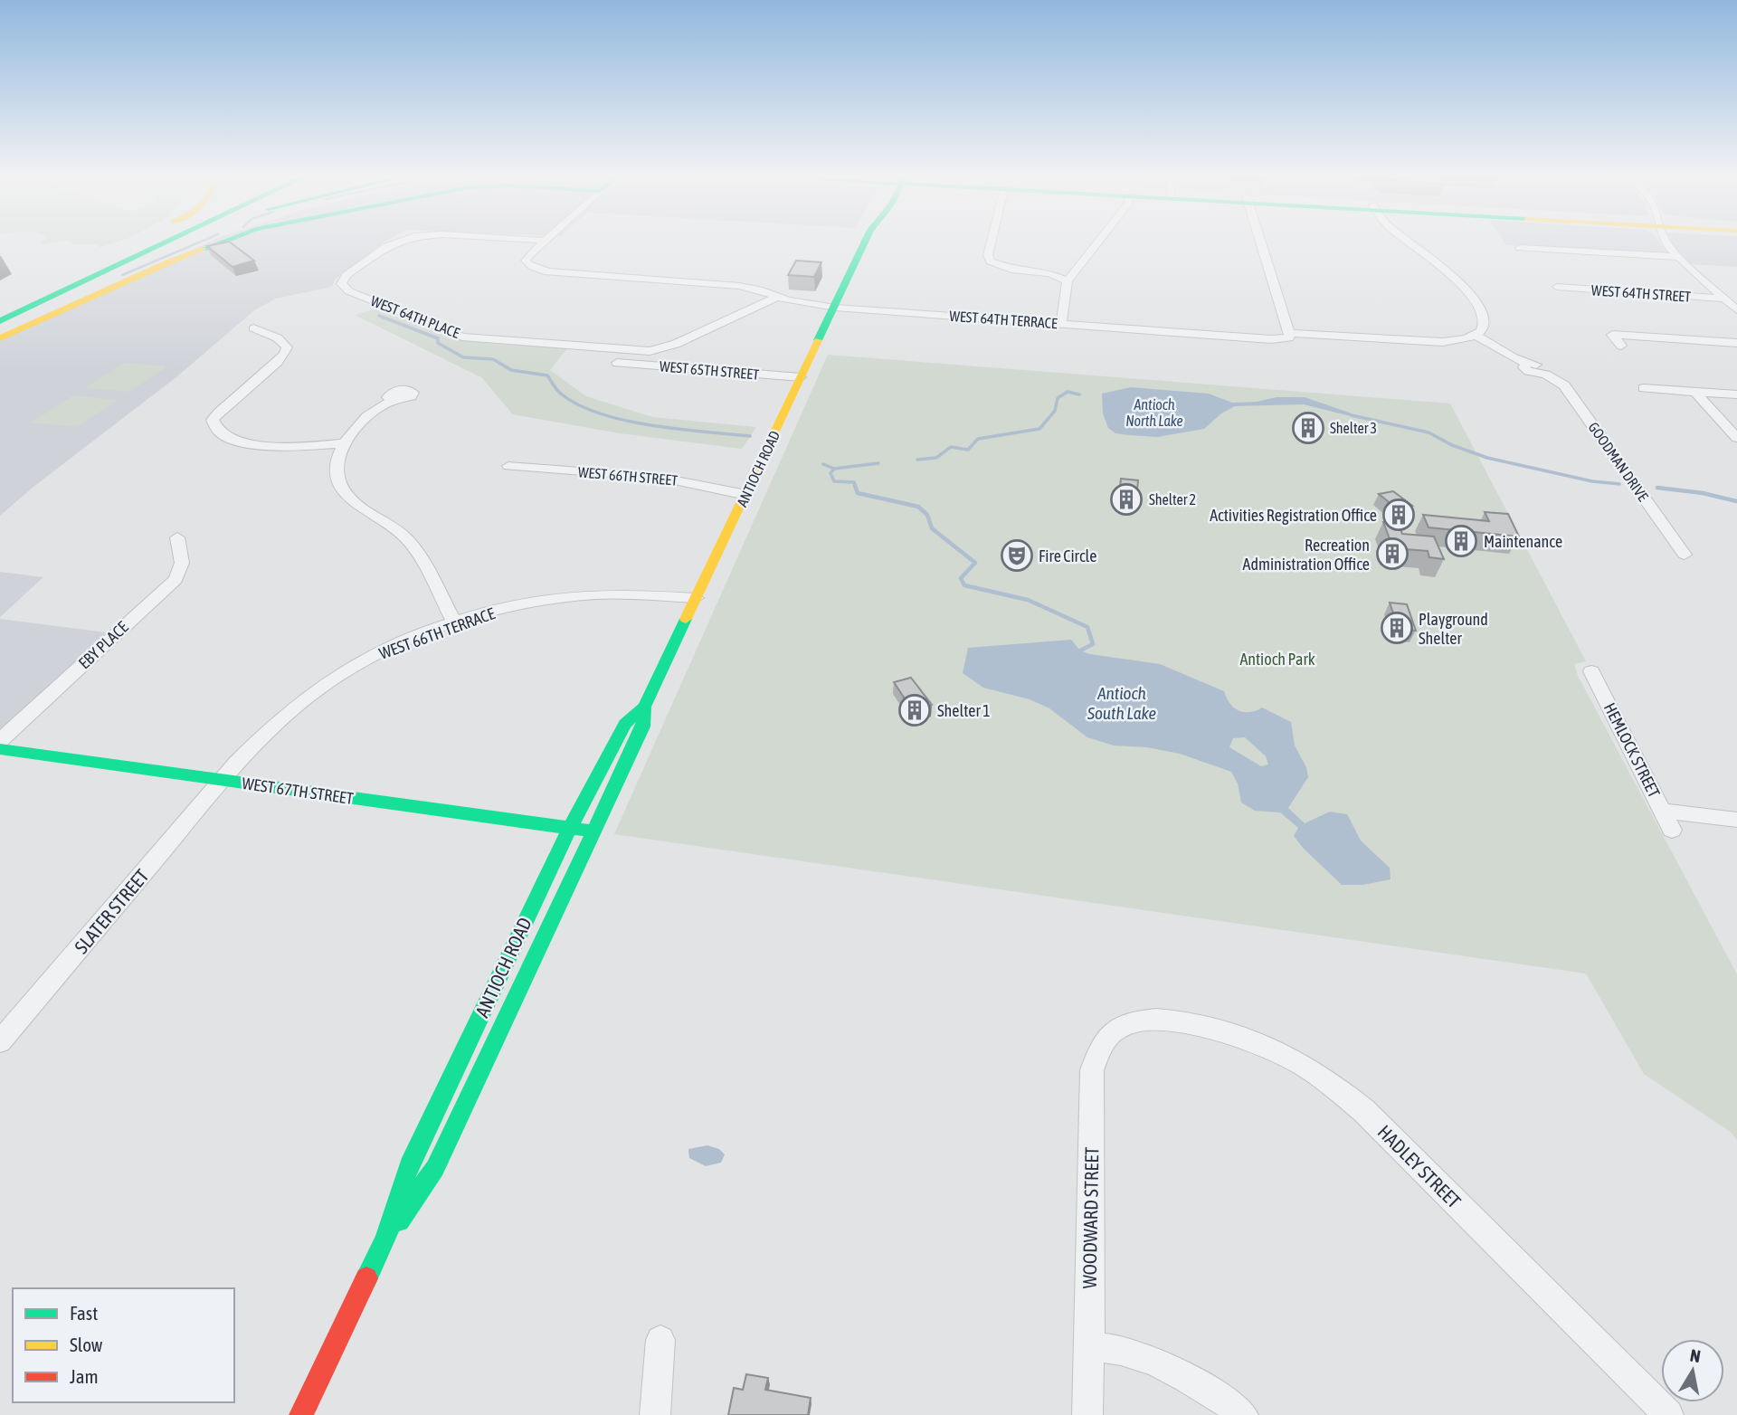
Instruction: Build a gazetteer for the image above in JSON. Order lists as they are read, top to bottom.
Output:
{
  "streets": {
    "main road": ["ANTIOCH ROAD", "WEST 67TH STREET"],
    "street": [
      "WEST 64TH STREET",
      "WEST 64TH PLACE",
      "WEST 64TH TERRACE",
      "WEST 65TH STREET",
      "GOODMAN DRIVE",
      "WEST 66TH STREET",
      "WEST 66TH TERRACE",
      "EBY PLACE",
      "HEMLOCK STREET",
      "SLATER STREET",
      "HADLEY STREET",
      "WOODWARD STREET"
    ]
  },
  "crossings": [
    ["WEST 64TH PLACE", "WEST 64TH TERRACE"],
    ["WEST 64TH TERRACE", "GOODMAN DRIVE"],
    ["WEST 64TH TERRACE", "ANTIOCH ROAD"],
    ["WEST 65TH STREET", "ANTIOCH ROAD"],
    ["ANTIOCH ROAD", "WEST 66TH STREET"],
    ["ANTIOCH ROAD", "WEST 66TH TERRACE"],
    ["ANTIOCH ROAD", "WEST 67TH STREET"],
    ["WEST 66TH TERRACE", "WEST 67TH STREET"],
    ["WEST 66TH TERRACE", "SLATER STREET"],
    ["WEST 67TH STREET", "SLATER STREET"],
    ["HADLEY STREET", "WOODWARD STREET"]
  ],
  "water": ["Antioch North Lake", "Antioch South Lake"],
  "parks": ["Antioch Park"],
  "places": {
    "building": [
      "Shelter 3",
      "Shelter 2",
      "Activities Registration Office",
      "Maintenance",
      "Recreation Administration Office",
      "Playground Shelter",
      "Shelter 1"
    ],
    "theatre": ["Fire Circle"]
  },
  "legend": ["Fast", "Slow", "Jam"],
  "north": "top"
}
